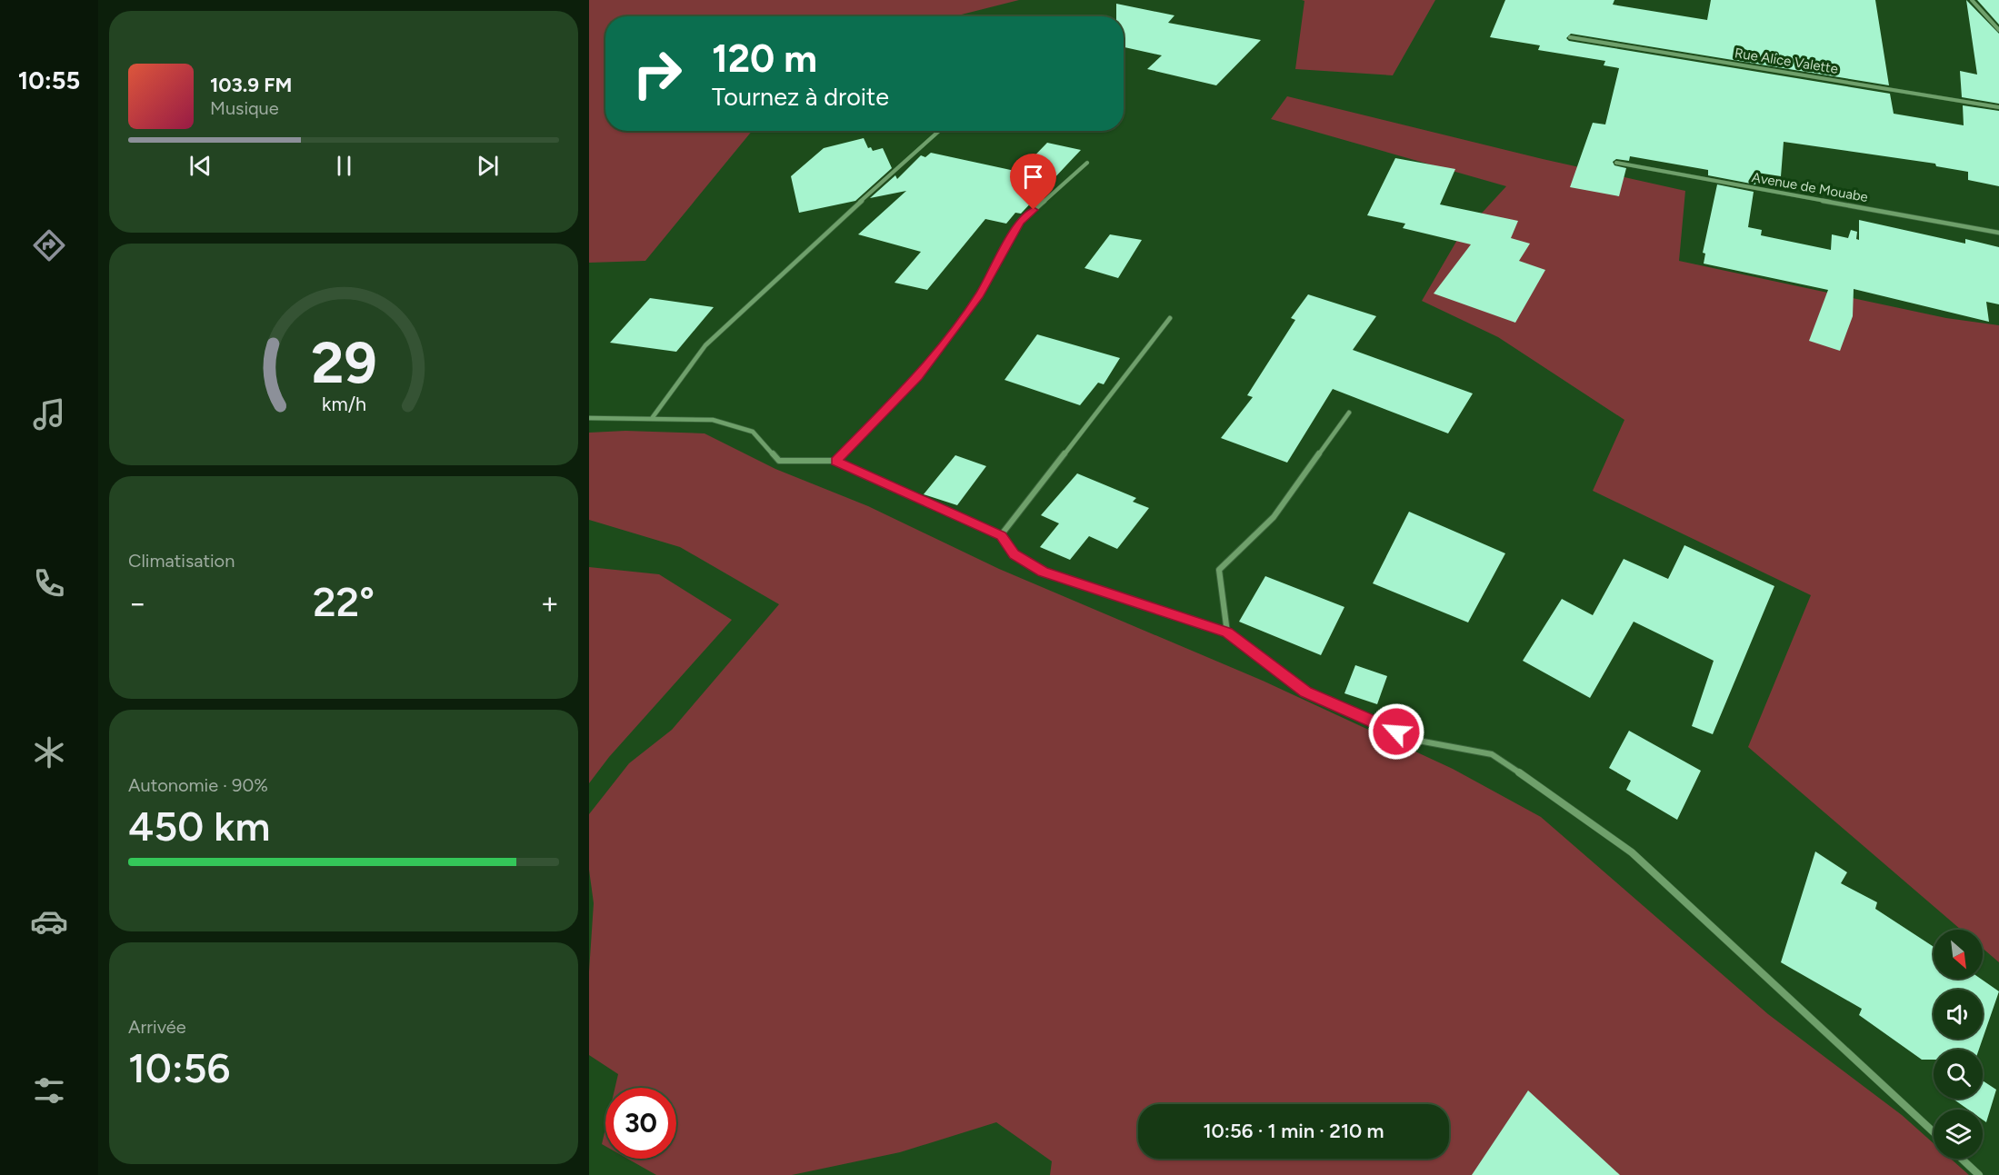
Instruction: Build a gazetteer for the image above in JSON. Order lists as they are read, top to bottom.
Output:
{
  "streets": {
    "street": ["Rue Alice Valette", "Avenue de Mouabe"]
  },
  "north": "bottom right",
  "page": {
    "tabs": "10:55",
    "turn": ["120 m", "Tournez à droite"],
    "song": ["103.9 FM", "Musique"],
    "tile": [
      "Climatisation",
      ["Autonomie · 90%", "450 km"],
      ["Arrivée", "10:56"]
    ],
    "heat": ["−", "22°", "+"],
    "limit": "30",
    "trip": "10:56 · 1 min · 210 m",
    "gauge": ["29", "km/h"]
  }
}
